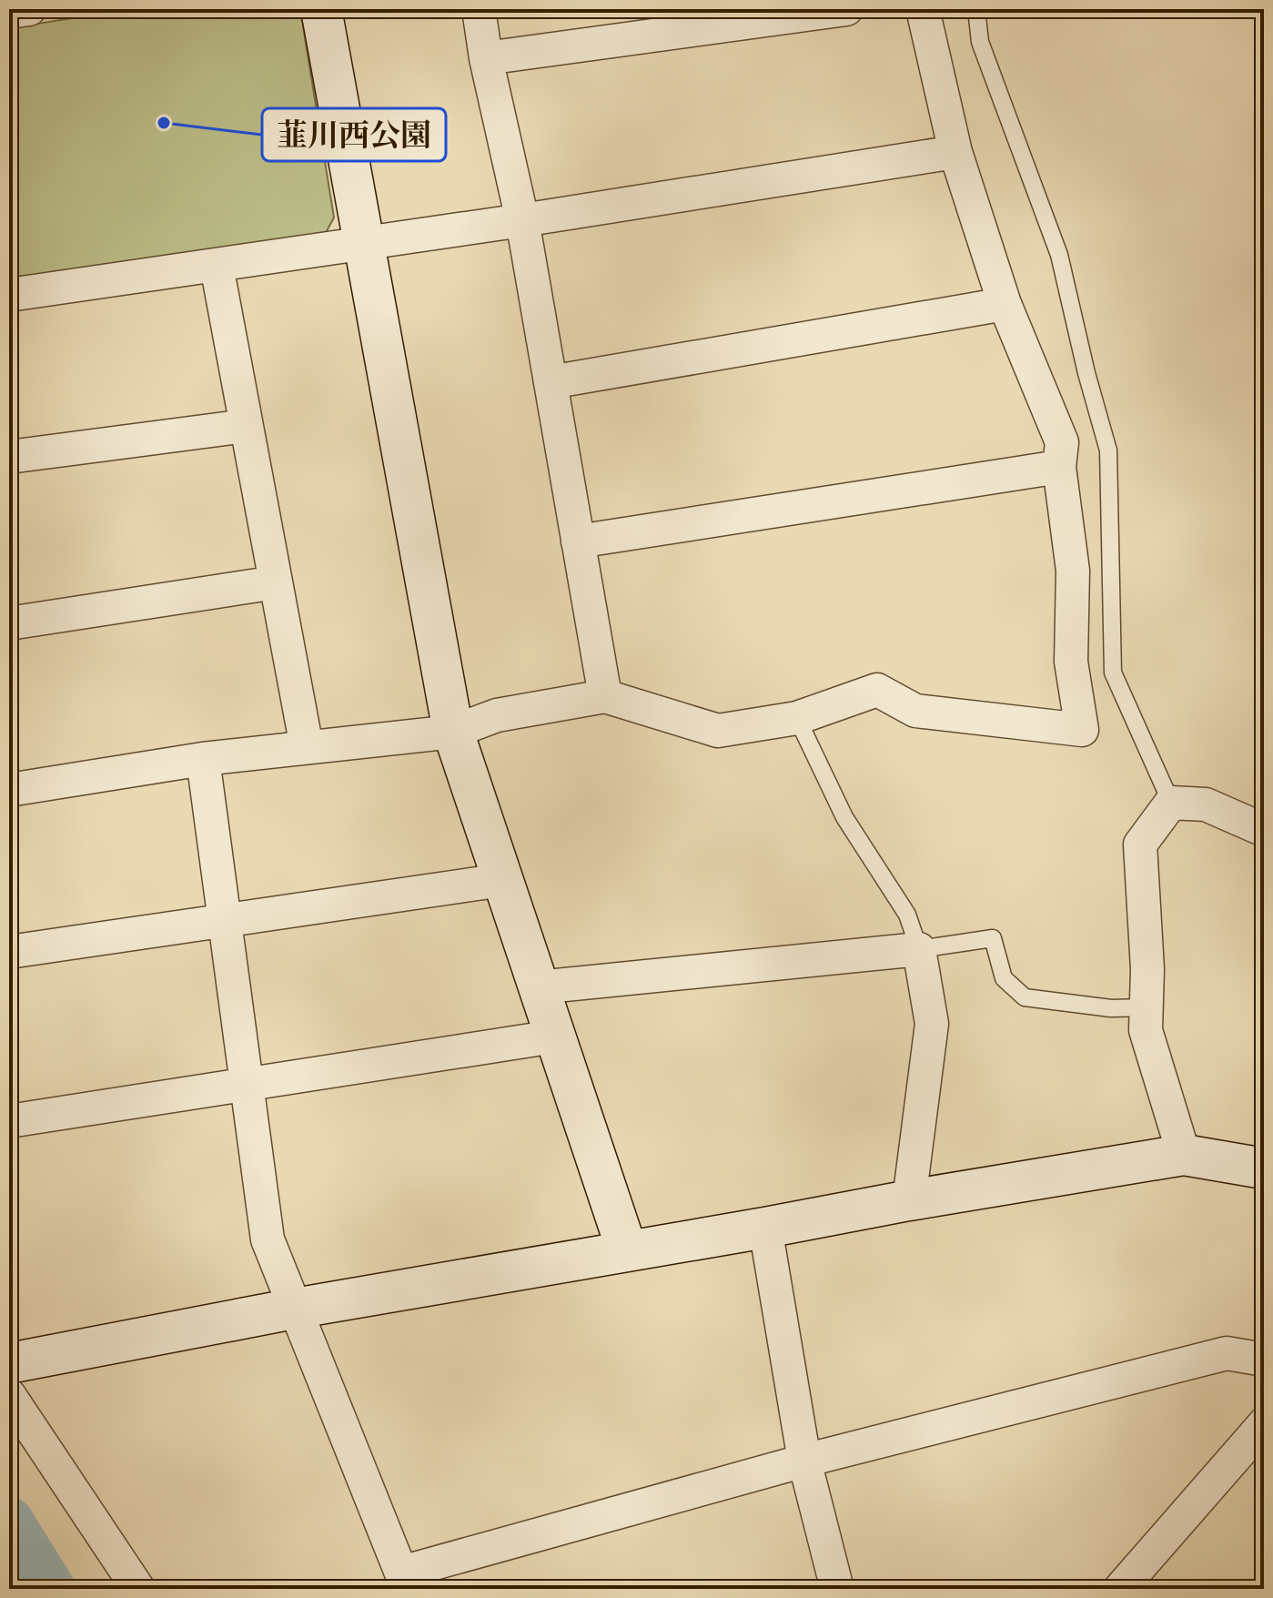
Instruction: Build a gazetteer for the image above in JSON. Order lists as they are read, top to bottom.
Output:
{
  "places": ["韮川西公園"]
}
